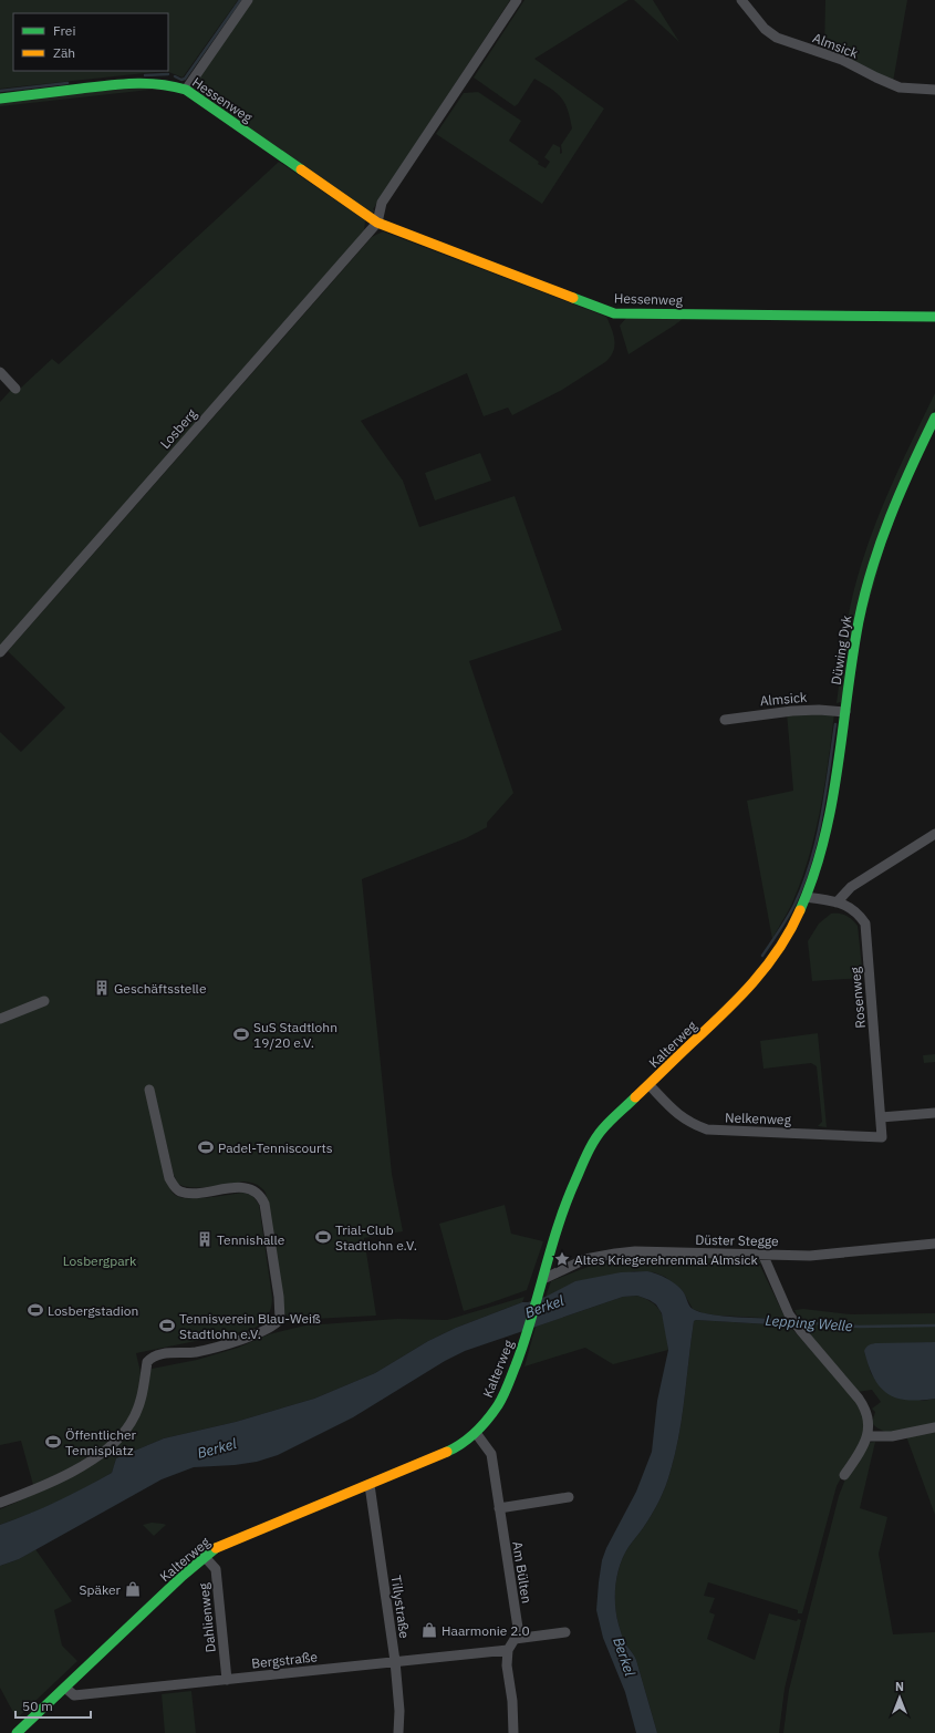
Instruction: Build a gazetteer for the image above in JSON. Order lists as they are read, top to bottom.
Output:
{
  "streets": {
    "street": [
      "Almsick",
      "Hessenweg",
      "Losberg",
      "Düwing Dyk",
      "Rosenweg",
      "Kalterweg",
      "Nelkenweg",
      "Düster Stegge",
      "Am Bülten",
      "Tillystraße",
      "Dahlienweg",
      "Bergstraße"
    ]
  },
  "crossings": [
    ["Almsick", "Düwing Dyk"],
    ["Hessenweg", "Losberg"],
    ["Düwing Dyk", "Rosenweg"],
    ["Düwing Dyk", "Kalterweg"],
    ["Rosenweg", "Kalterweg"],
    ["Rosenweg", "Nelkenweg"],
    ["Kalterweg", "Nelkenweg"],
    ["Kalterweg", "Düster Stegge"],
    ["Kalterweg", "Am Bülten"],
    ["Kalterweg", "Tillystraße"],
    ["Kalterweg", "Dahlienweg"],
    ["Kalterweg", "Bergstraße"],
    ["Am Bülten", "Bergstraße"],
    ["Tillystraße", "Bergstraße"],
    ["Dahlienweg", "Bergstraße"]
  ],
  "water": ["Berkel", "Lepping Welle"],
  "parks": ["Losbergpark"],
  "places": {
    "building": ["Geschäftsstelle", "Tennishalle"],
    "sports": [
      "SuS Stadtlohn 19/20 e.V.",
      "Padel-Tenniscourts",
      "Trial-Club Stadtlohn e.V.",
      "Losbergstadion",
      "Tennisverein Blau-Weiß Stadtlohn e.V.",
      "Öffentlicher Tennisplatz"
    ],
    "place": ["Altes Kriegerehrenmal Almsick"],
    "shop": ["Späker", "Haarmonie 2.0"]
  },
  "legend": ["Frei", "Zäh"],
  "scale_bar": "50 m",
  "north": "top"
}
